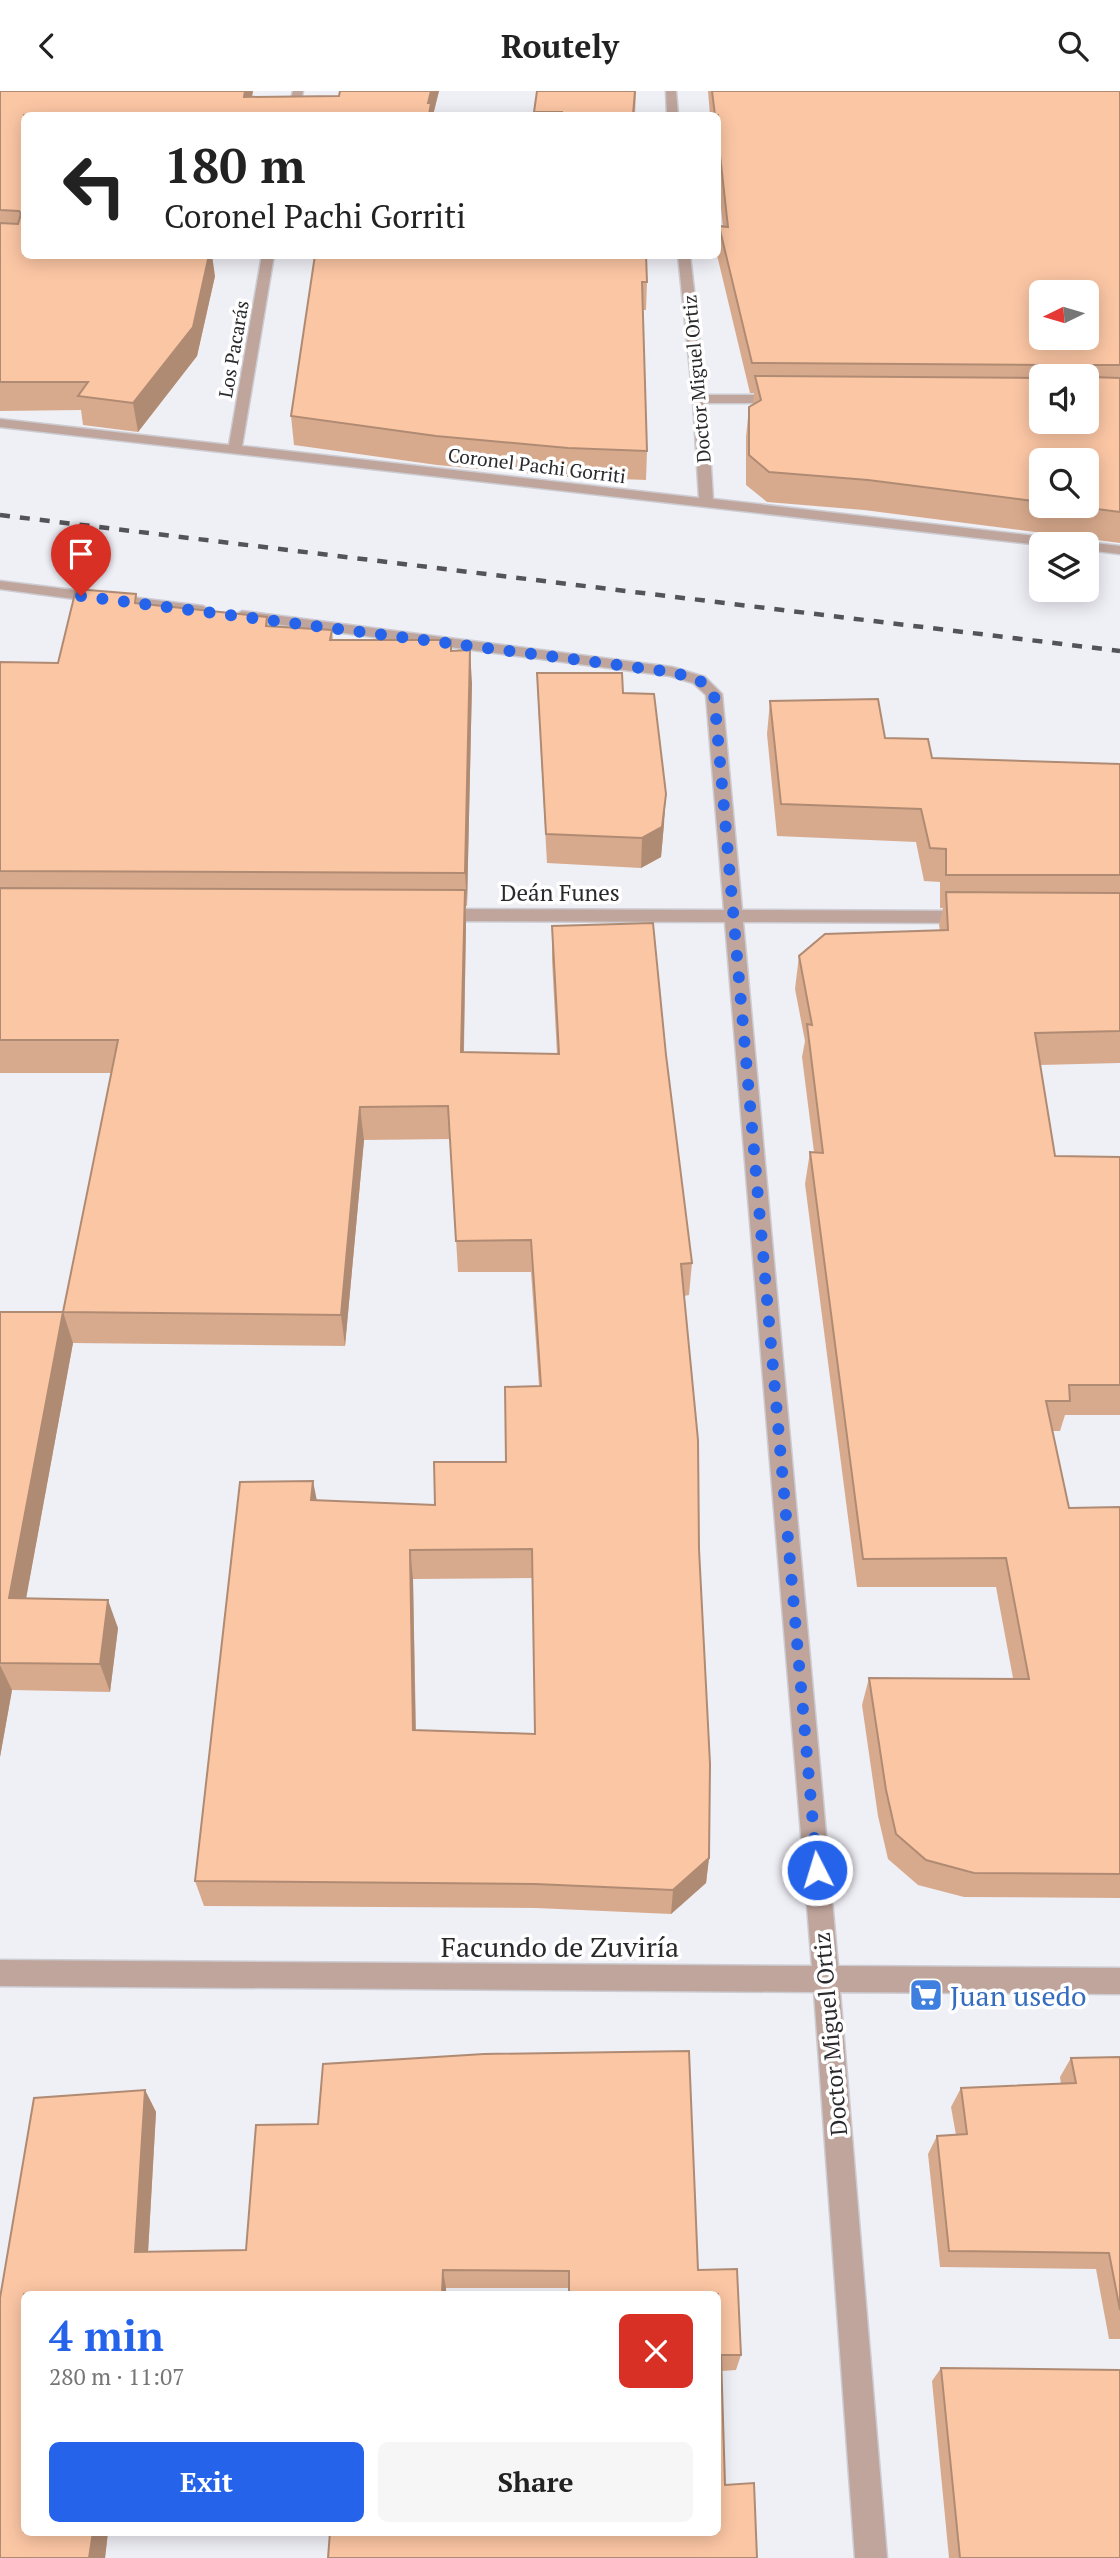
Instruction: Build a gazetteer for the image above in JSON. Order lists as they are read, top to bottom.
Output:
{
  "streets": {
    "street": [
      "Los Pacarás",
      "Doctor Miguel Ortiz",
      "Coronel Pachi Gorriti",
      "Deán Funes",
      "Facundo de Zuviría"
    ]
  },
  "crossings": [
    ["Los Pacarás", "Coronel Pachi Gorriti"],
    ["Doctor Miguel Ortiz", "Coronel Pachi Gorriti"],
    ["Doctor Miguel Ortiz", "Deán Funes"],
    ["Doctor Miguel Ortiz", "Facundo de Zuviría"]
  ],
  "places": {
    "supermarket": ["Juan usedo"]
  },
  "north": "left",
  "page": {
    "header": "Routely",
    "turn": ["180 m", "Coronel Pachi Gorriti"],
    "heading": ["4 min", "280 m · 11:07"],
    "buttons": ["Exit", "Share"]
  }
}
